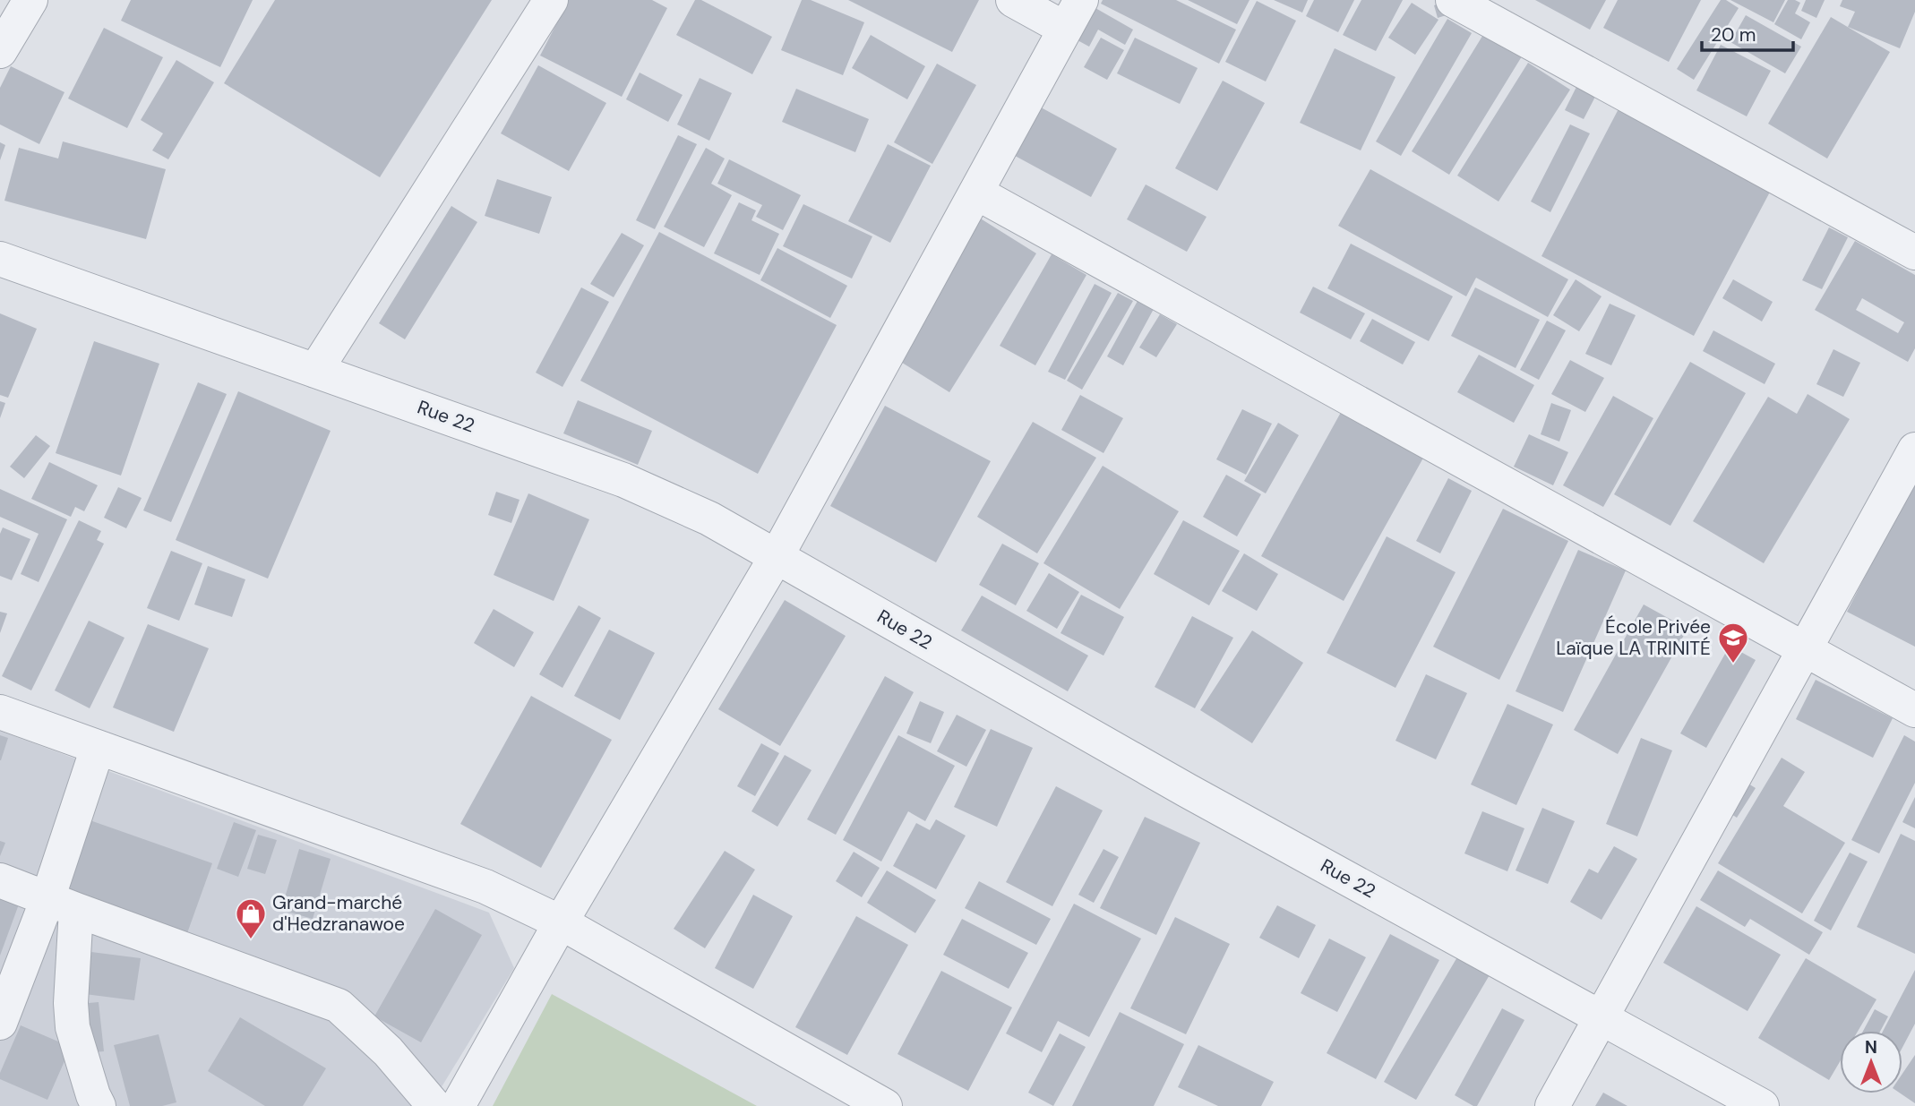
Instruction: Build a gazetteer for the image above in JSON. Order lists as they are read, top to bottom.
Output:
{
  "streets": {
    "street": ["Rue 22"]
  },
  "places": {
    "school or university": ["École Privée Laïque LA TRINITÉ"],
    "shop": ["Grand-marché d'Hedzranawoe"]
  },
  "scale_bar": "20 m",
  "north": "top"
}
